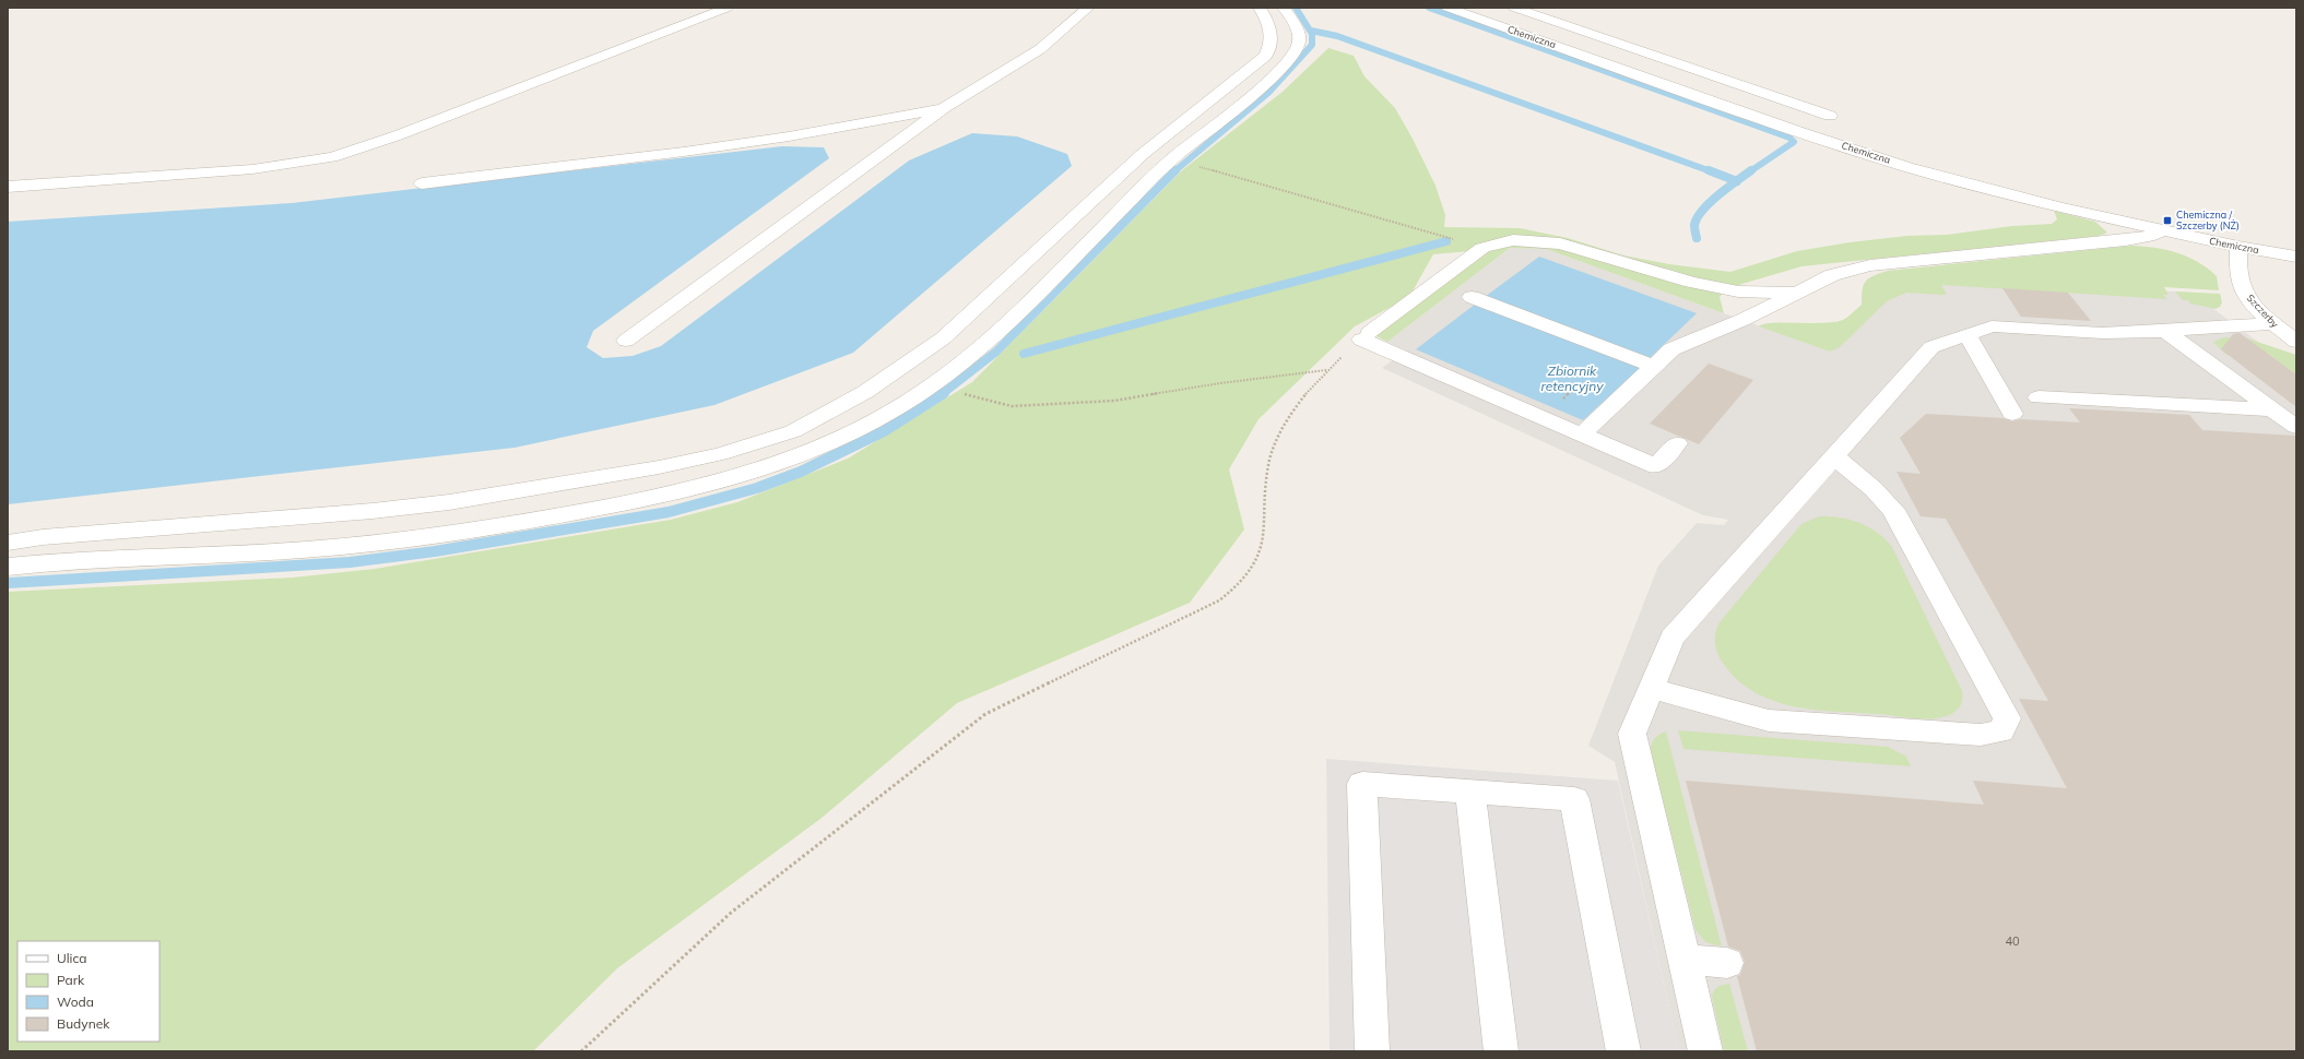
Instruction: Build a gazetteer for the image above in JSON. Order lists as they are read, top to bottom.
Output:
{
  "streets": {
    "street": ["Chemiczna", "Szczerby"]
  },
  "crossings": [
    ["Chemiczna", "Szczerby"]
  ],
  "water": ["Zbiornik retencyjny"],
  "places": {
    "transit": ["Chemiczna / Szczerby (NŻ)"]
  },
  "house_numbers": ["40"],
  "legend": [
    "Ulica",
    "Park",
    "Woda",
    "Budynek"
  ]
}
